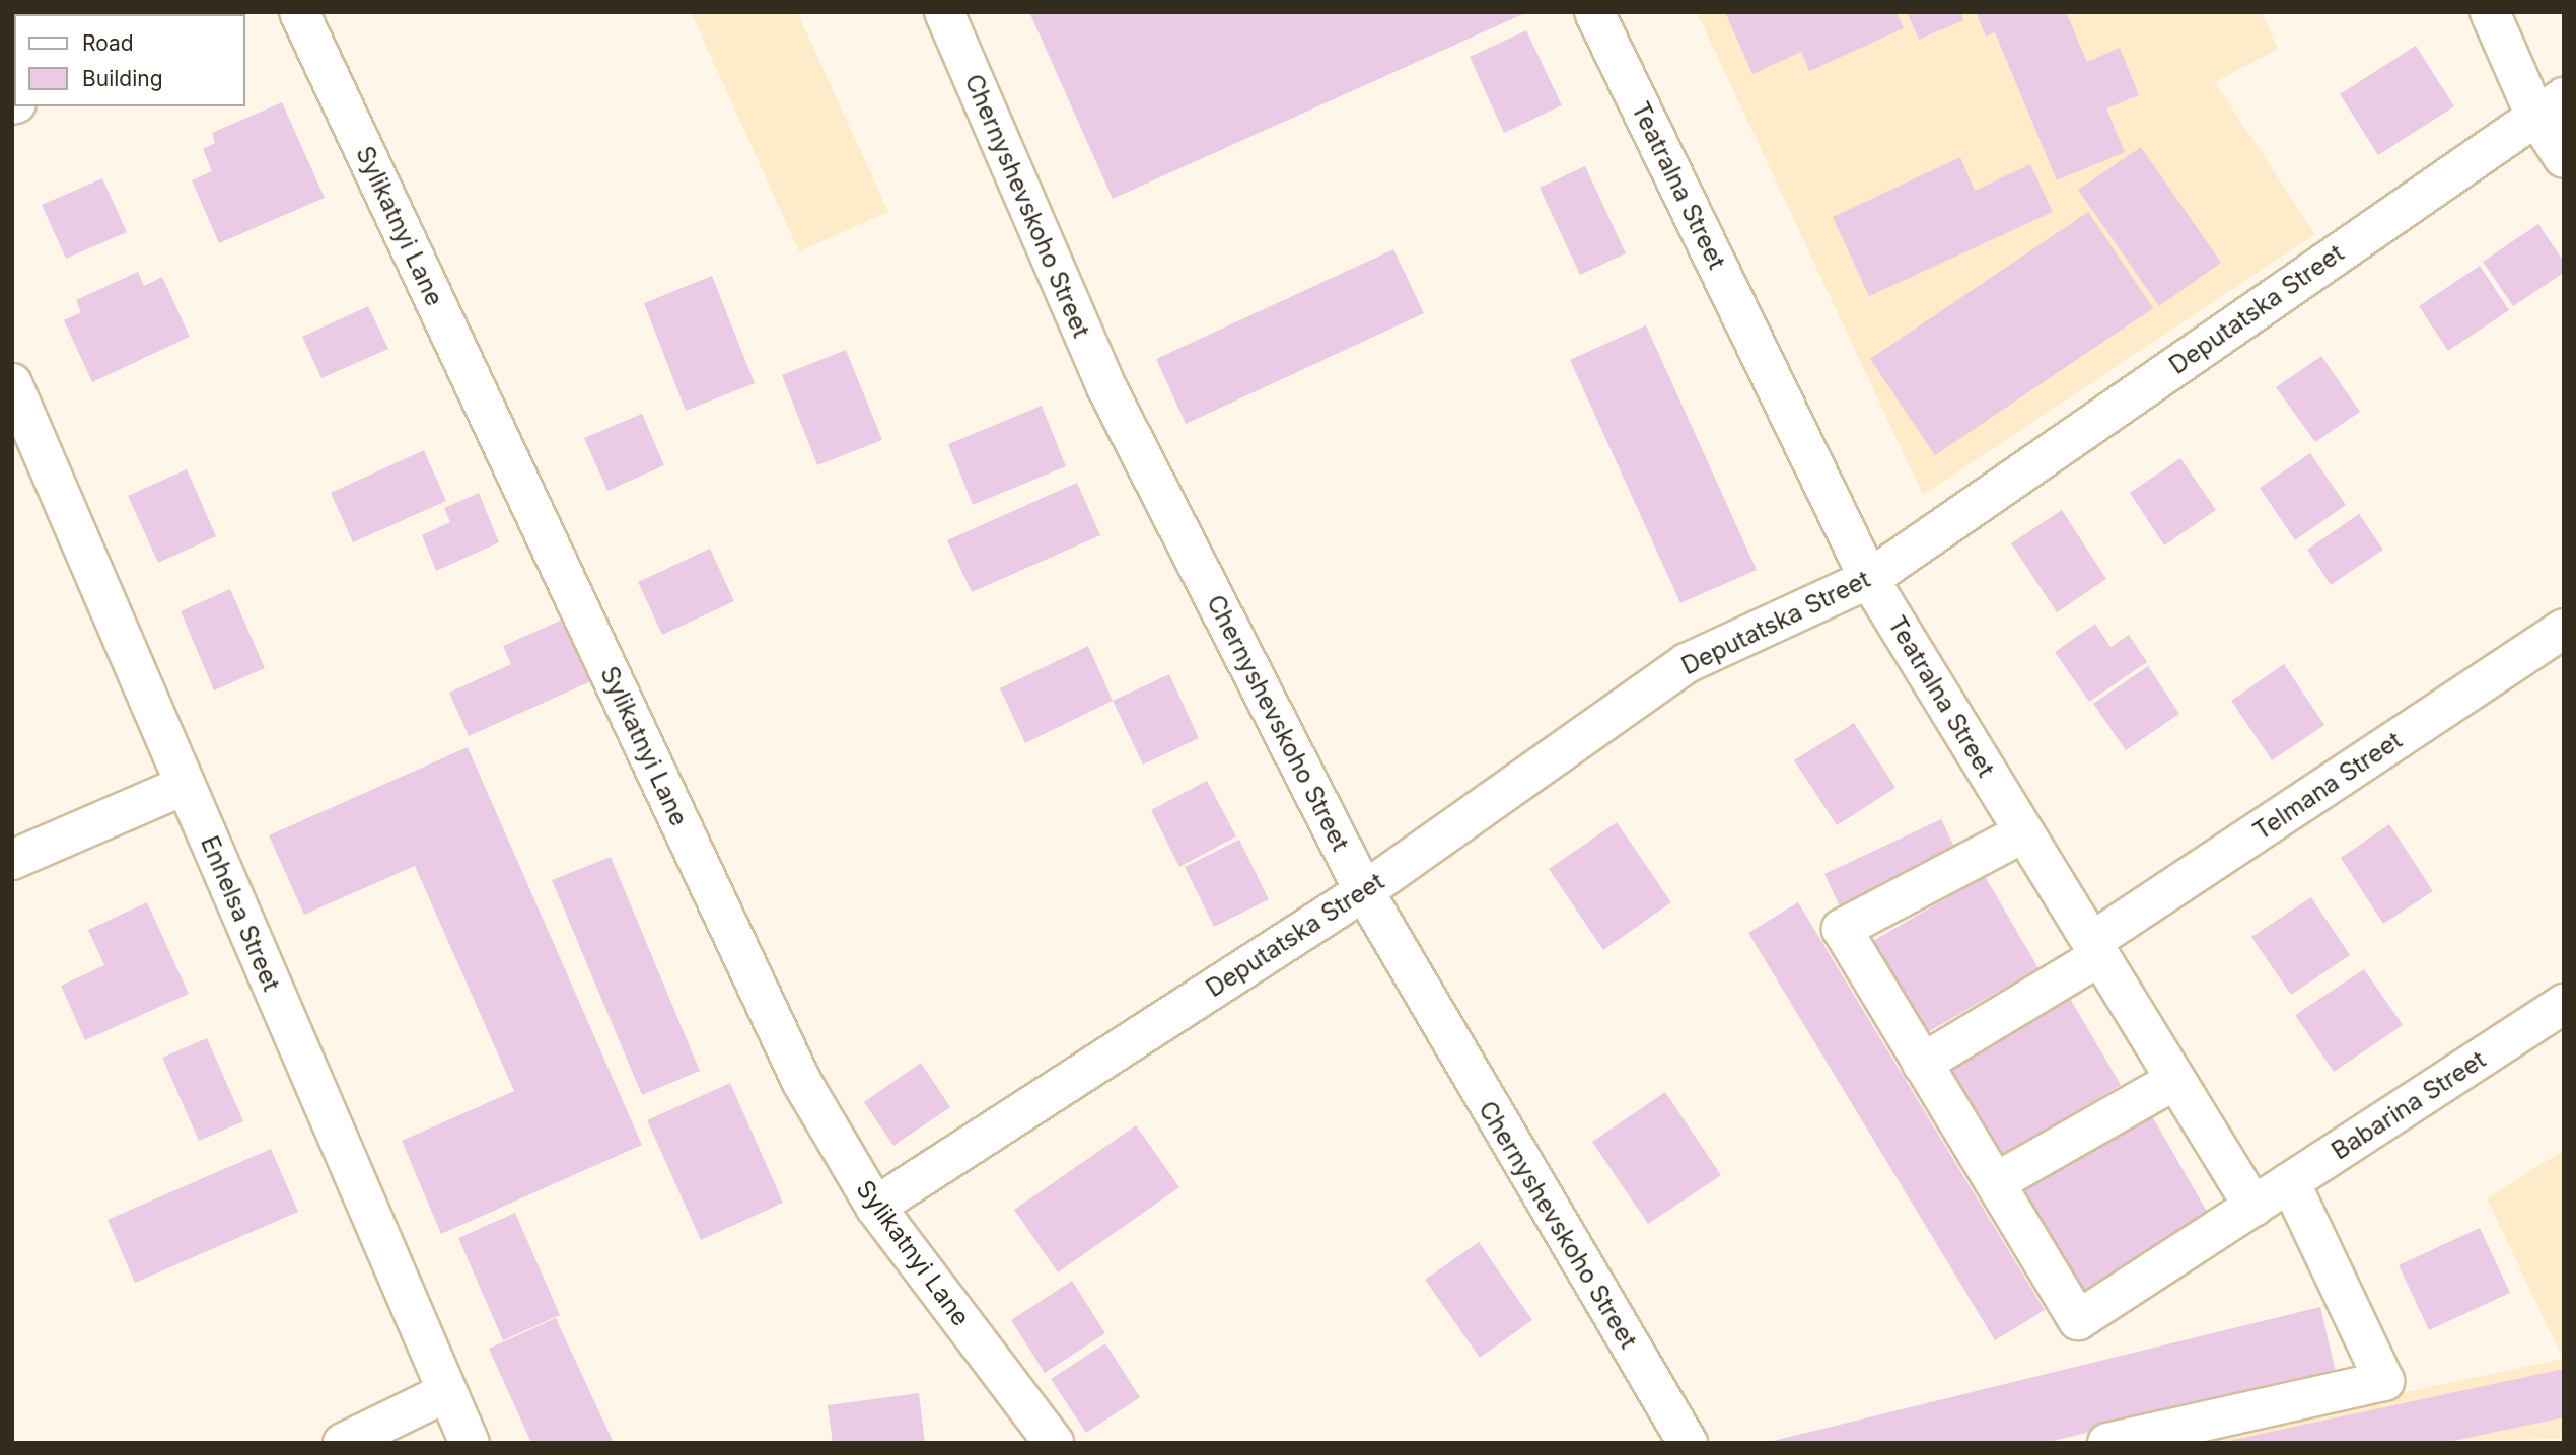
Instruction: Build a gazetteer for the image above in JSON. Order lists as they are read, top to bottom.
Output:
{
  "streets": {
    "street": [
      "Teatralna Street",
      "Chernyshevskoho Street",
      "Sylikatnyi Lane",
      "Deputatska Street",
      "Telmana Street",
      "Enhelsa Street",
      "Babarina Street"
    ]
  },
  "crossings": [
    ["Teatralna Street", "Deputatska Street"],
    ["Teatralna Street", "Telmana Street"],
    ["Teatralna Street", "Babarina Street"],
    ["Chernyshevskoho Street", "Deputatska Street"],
    ["Sylikatnyi Lane", "Deputatska Street"]
  ],
  "legend": ["Road", "Building"]
}
